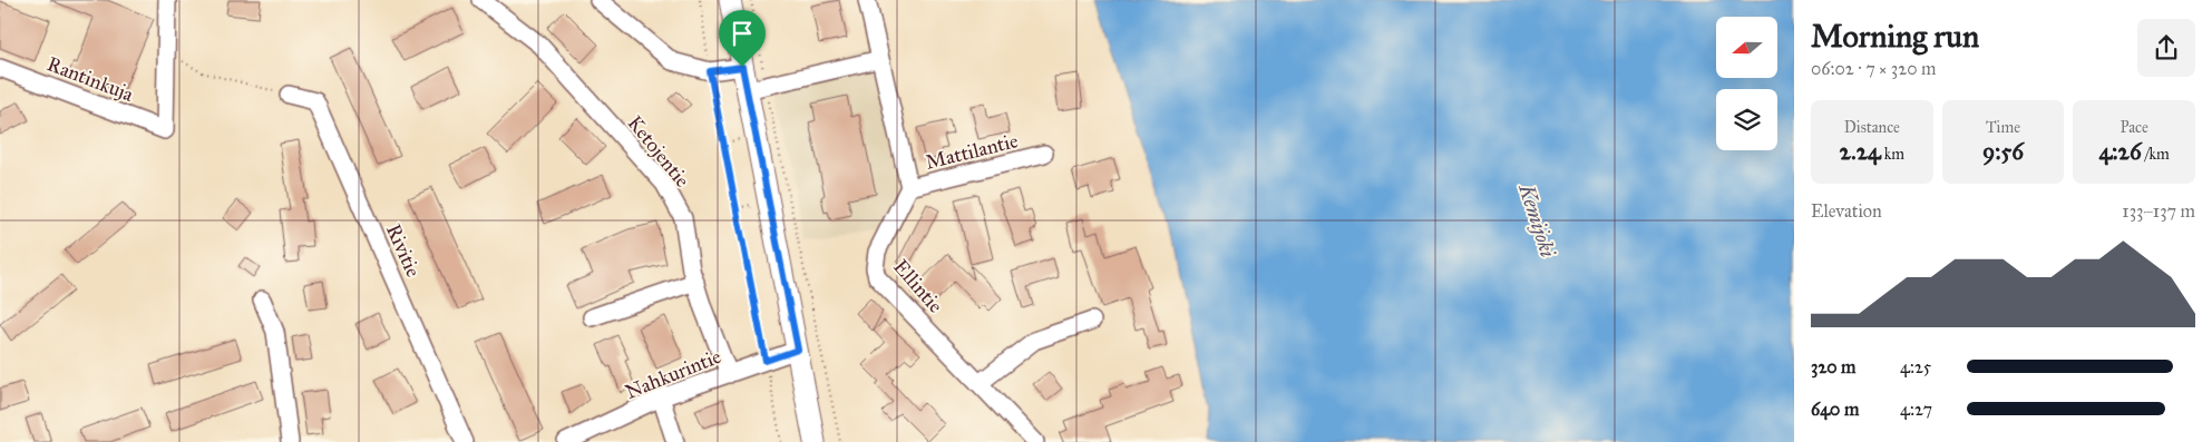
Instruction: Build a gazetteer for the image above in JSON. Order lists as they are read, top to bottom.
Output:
{
  "streets": {
    "street": [
      "Rantinkuja",
      "Ketojentie",
      "Mattilantie",
      "Rivitie",
      "Ellintie",
      "Nahkurintie"
    ]
  },
  "crossings": [
    ["Ketojentie", "Nahkurintie"],
    ["Mattilantie", "Ellintie"]
  ],
  "water": ["Kemijoki"],
  "north": "left",
  "page": {
    "heading": ["Morning run", "06:02 · 7 × 320 m"],
    "stats": [
      ["Distance", "2.24 km"],
      ["Time", "9:56"],
      ["Pace", "4:26 /km"]
    ],
    "chart": ["Elevation", "133–137 m"],
    "list": [
      {
        "name": "320 m",
        "note": "4:25"
      },
      {
        "name": "640 m",
        "note": "4:27"
      }
    ]
  }
}
